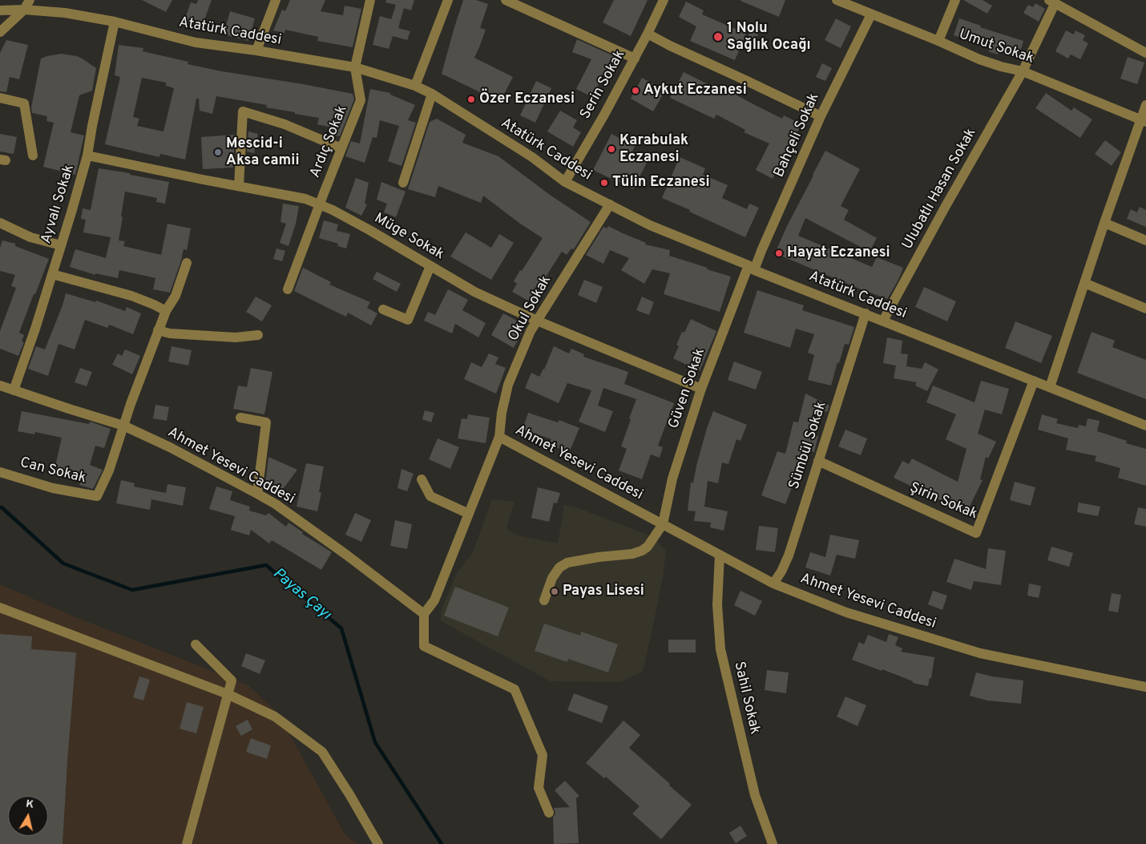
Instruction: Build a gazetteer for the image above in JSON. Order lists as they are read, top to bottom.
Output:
{
  "streets": {
    "street": [
      "Atatürk Caddesi",
      "Umut Sokak",
      "Serin Sokak",
      "Bahçeli Sokak",
      "Ardıç Sokak",
      "Ulubatlı Hasan Sokak",
      "Ayvalı Sokak",
      "Müge Sokak",
      "Okul Sokak",
      "Güven Sokak",
      "Sümbül Sokak",
      "Ahmet Yesevi Caddesi",
      "Can Sokak",
      "Şirin Sokak",
      "Sahil Sokak"
    ]
  },
  "crossings": [
    ["Atatürk Caddesi", "Serin Sokak"],
    ["Atatürk Caddesi", "Bahçeli Sokak"],
    ["Atatürk Caddesi", "Ardıç Sokak"],
    ["Atatürk Caddesi", "Ulubatlı Hasan Sokak"],
    ["Atatürk Caddesi", "Ayvalı Sokak"],
    ["Atatürk Caddesi", "Okul Sokak"],
    ["Atatürk Caddesi", "Güven Sokak"],
    ["Atatürk Caddesi", "Sümbül Sokak"],
    ["Atatürk Caddesi", "Şirin Sokak"],
    ["Umut Sokak", "Bahçeli Sokak"],
    ["Umut Sokak", "Ulubatlı Hasan Sokak"],
    ["Bahçeli Sokak", "Güven Sokak"],
    ["Ardıç Sokak", "Müge Sokak"],
    ["Ayvalı Sokak", "Müge Sokak"],
    ["Ayvalı Sokak", "Ahmet Yesevi Caddesi"],
    ["Müge Sokak", "Okul Sokak"],
    ["Müge Sokak", "Güven Sokak"],
    ["Okul Sokak", "Ahmet Yesevi Caddesi"],
    ["Güven Sokak", "Ahmet Yesevi Caddesi"],
    ["Sümbül Sokak", "Ahmet Yesevi Caddesi"],
    ["Sümbül Sokak", "Şirin Sokak"],
    ["Ahmet Yesevi Caddesi", "Can Sokak"],
    ["Ahmet Yesevi Caddesi", "Sahil Sokak"]
  ],
  "water": ["Payas Çayı"],
  "places": [
    "1 Nolu Sağlık Ocağı",
    "Aykut Eczanesi",
    "Özer Eczanesi",
    "Karabulak Eczanesi",
    "Mescid-i Aksa camii",
    "Tülin Eczanesi",
    "Hayat Eczanesi",
    "Payas Lisesi"
  ],
  "north": "top"
}
